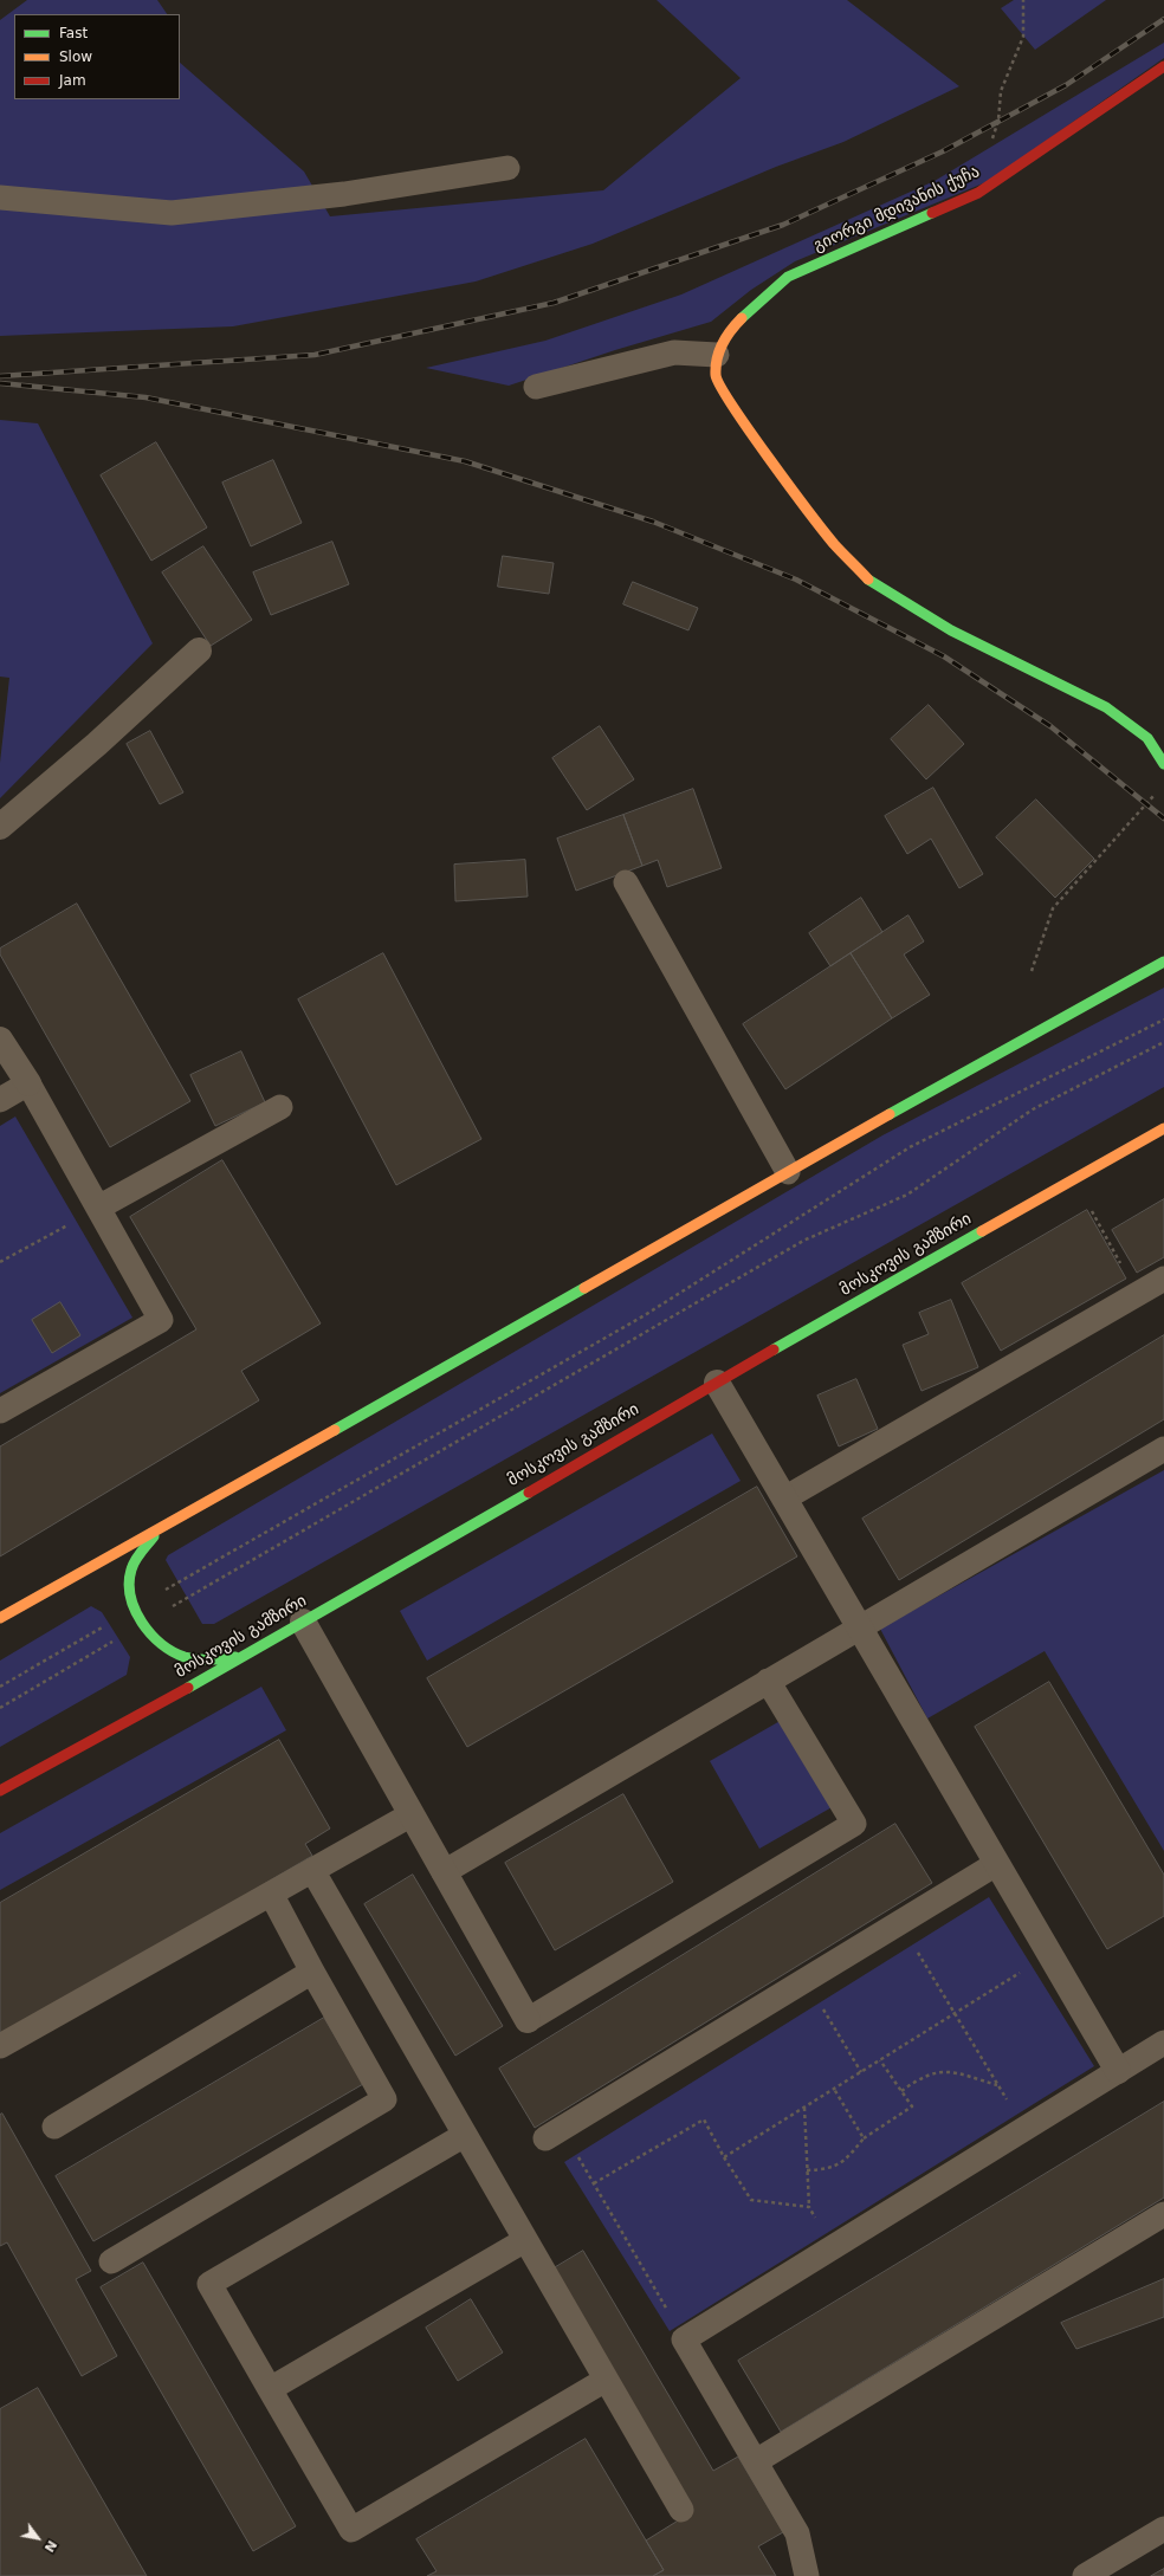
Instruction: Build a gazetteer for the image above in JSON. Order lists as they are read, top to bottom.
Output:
{
  "streets": {
    "main road": ["გიორგი მდივანის ქუჩა", "მოსკოვის გამზირი"]
  },
  "legend": ["Fast", "Slow", "Jam"],
  "north": "bottom right"
}
